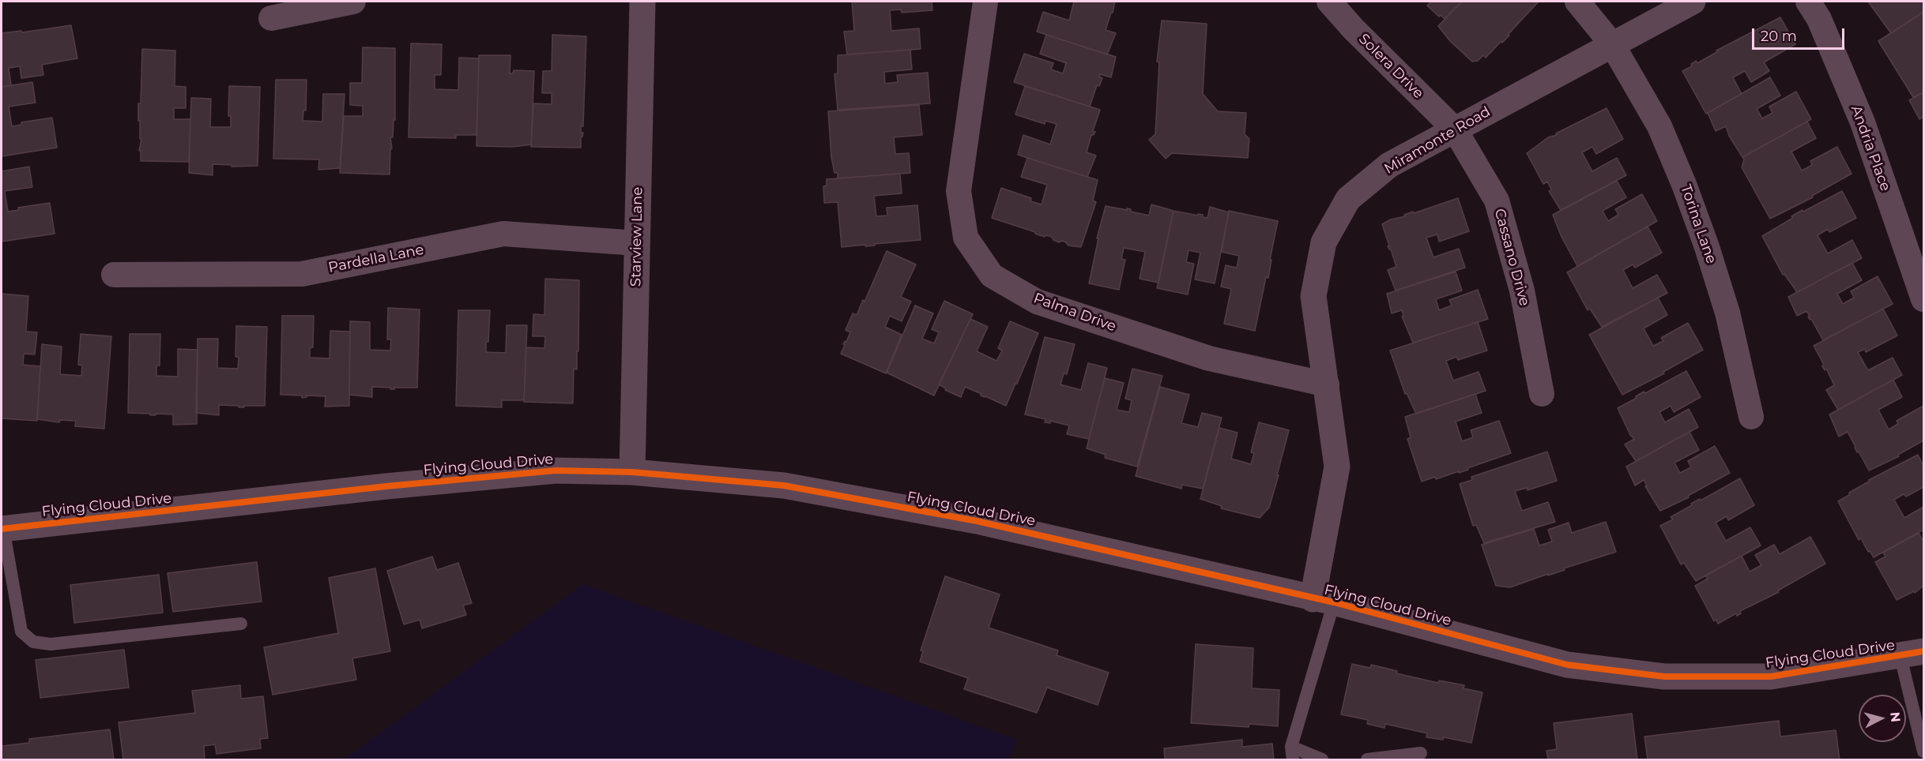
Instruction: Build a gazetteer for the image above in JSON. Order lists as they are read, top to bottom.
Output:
{
  "streets": {
    "street": [
      "Solera Drive",
      "Miramonte Road",
      "Andria Place",
      "Torina Lane",
      "Starview Lane",
      "Cassano Drive",
      "Pardella Lane",
      "Palma Drive",
      "Flying Cloud Drive"
    ]
  },
  "crossings": [
    ["Solera Drive", "Miramonte Road"],
    ["Solera Drive", "Cassano Drive"],
    ["Miramonte Road", "Torina Lane"],
    ["Miramonte Road", "Cassano Drive"],
    ["Miramonte Road", "Palma Drive"],
    ["Miramonte Road", "Flying Cloud Drive"],
    ["Starview Lane", "Pardella Lane"],
    ["Starview Lane", "Flying Cloud Drive"]
  ],
  "scale_bar": "20 m",
  "north": "right"
}
